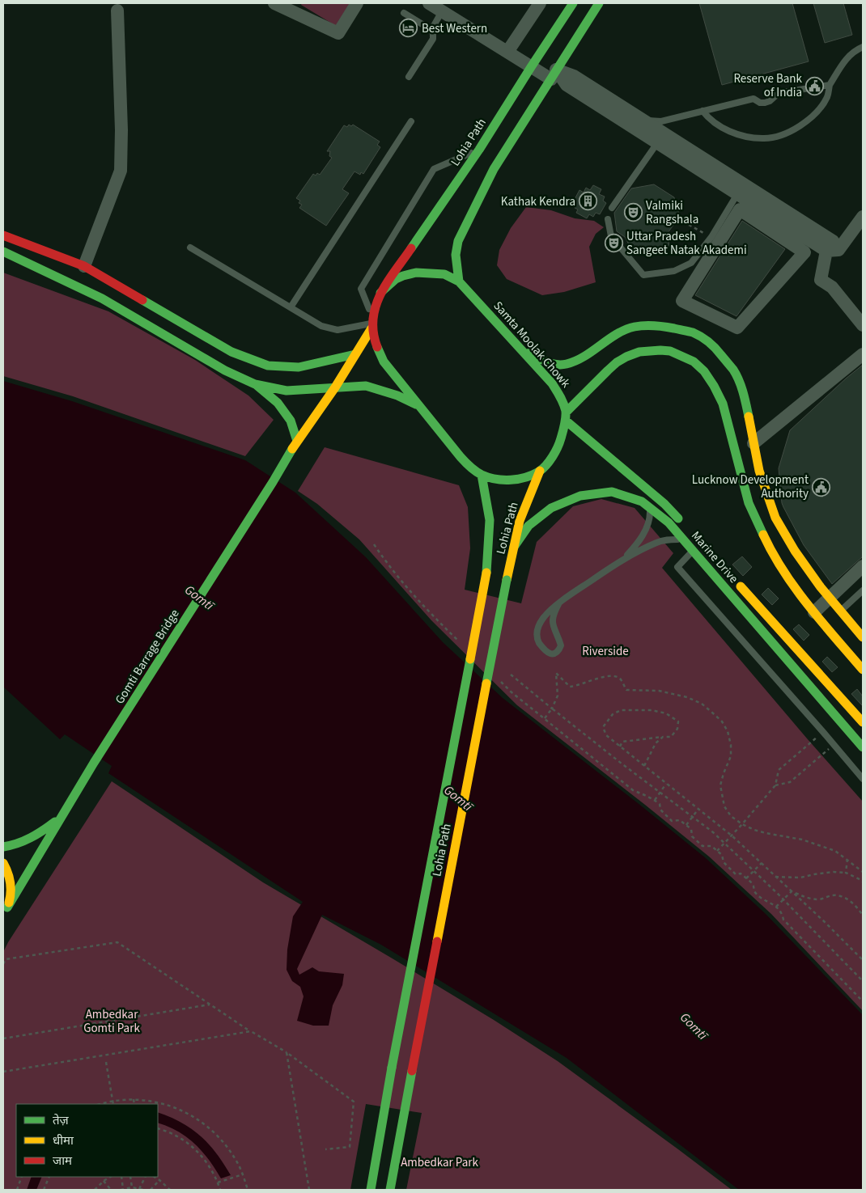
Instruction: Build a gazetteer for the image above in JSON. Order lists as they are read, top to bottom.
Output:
{
  "streets": {
    "main road": [
      "Lohia Path",
      "Samta Moolak Chowk",
      "Marine Drive",
      "Gomti Barrage Bridge"
    ]
  },
  "crossings": [
    ["Lohia Path", "Samta Moolak Chowk"],
    ["Lohia Path", "Marine Drive"],
    ["Samta Moolak Chowk", "Marine Drive"],
    ["Samta Moolak Chowk", "Gomti Barrage Bridge"]
  ],
  "water": ["Gomtī"],
  "parks": ["Riverside", "Ambedkar Gomti Park", "Ambedkar Park"],
  "places": {
    "hotel": ["Best Western"],
    "public building": ["Reserve Bank of India", "Lucknow Development Authority"],
    "building": ["Kathak Kendra"],
    "theatre": ["Valmiki Rangshala", "Uttar Pradesh Sangeet Natak Akademi"]
  },
  "legend": ["तेज़", "धीमा", "जाम"]
}
